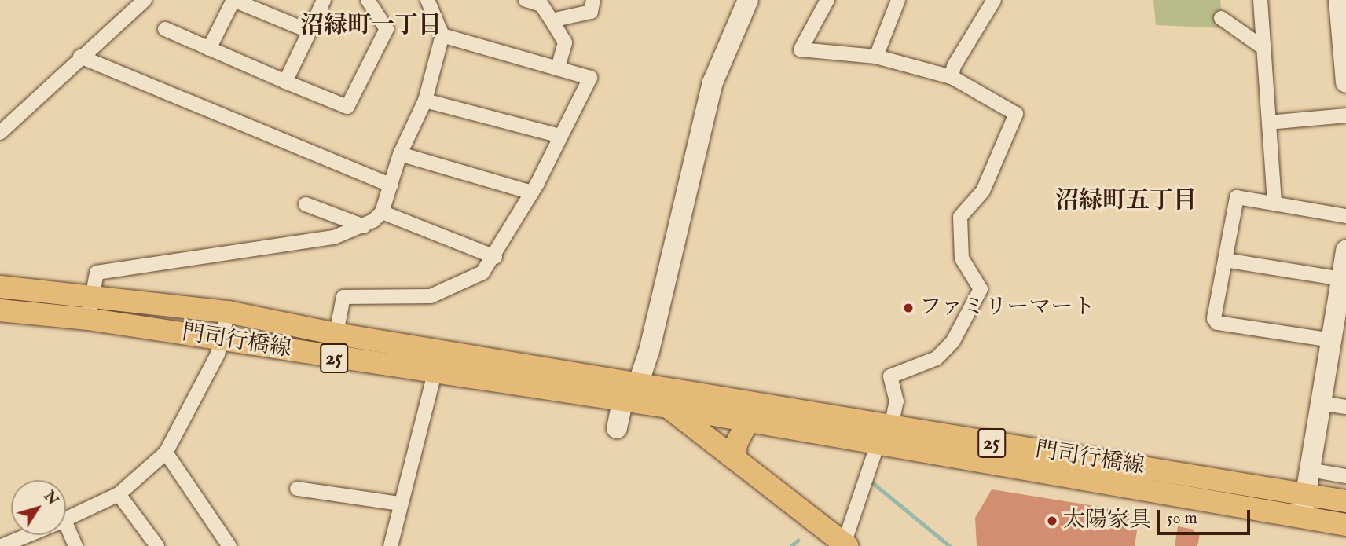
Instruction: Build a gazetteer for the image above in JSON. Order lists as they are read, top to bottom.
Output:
{
  "streets": {
    "main road": ["門司行橋線", "25"]
  },
  "districts": ["沼緑町一丁目", "沼緑町五丁目"],
  "places": ["ファミリーマート", "太陽家具"],
  "scale_bar": "50 m",
  "north": "top right"
}
